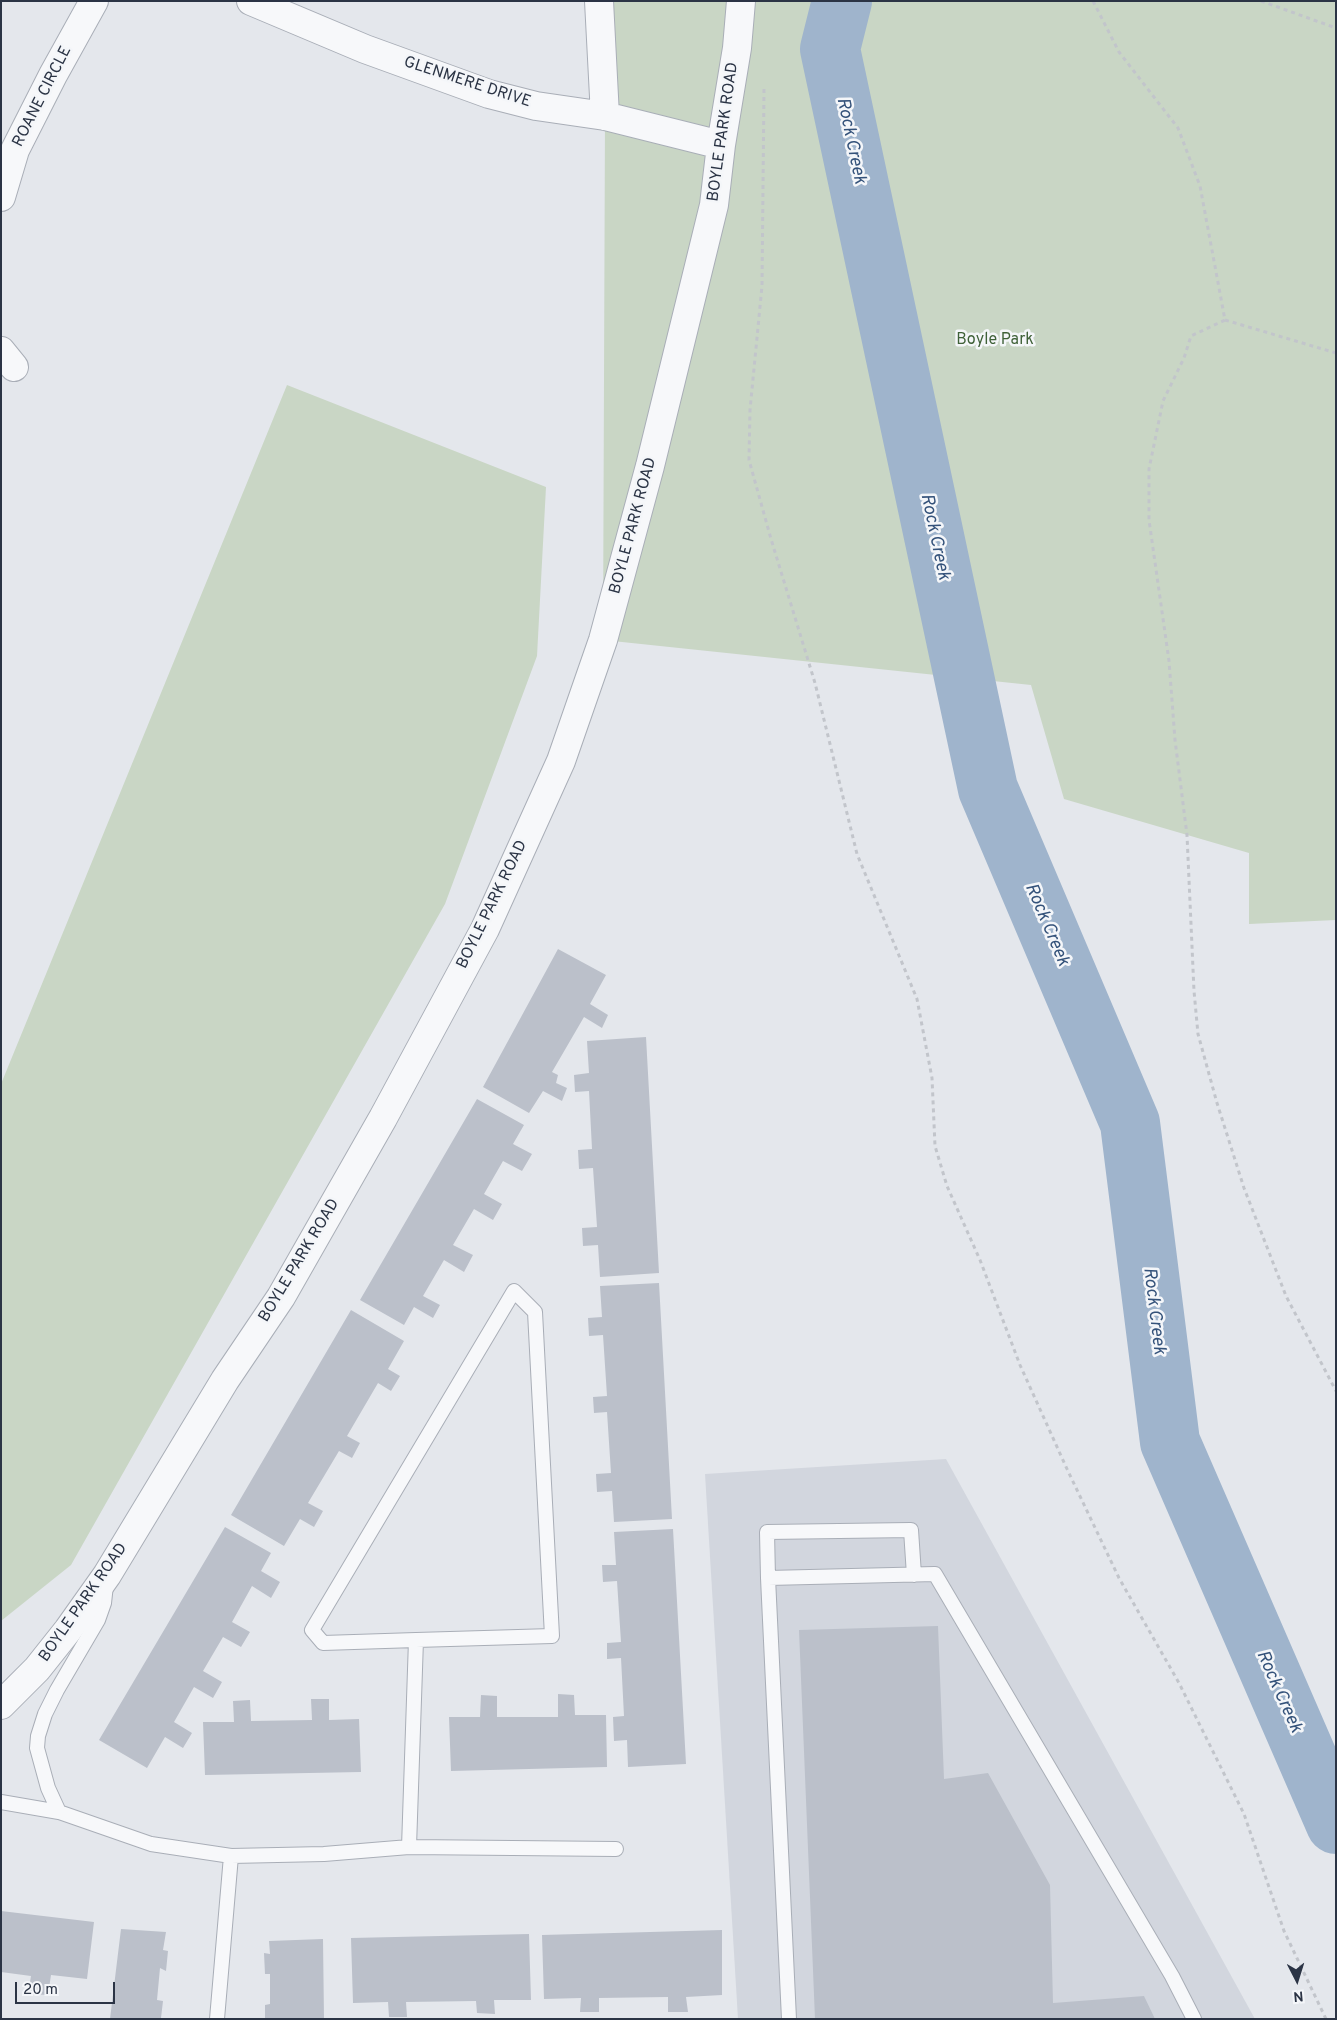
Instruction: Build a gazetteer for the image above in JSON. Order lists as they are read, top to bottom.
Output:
{
  "streets": {
    "street": ["GLENMERE DRIVE", "ROANE CIRCLE", "BOYLE PARK ROAD"]
  },
  "crossings": [
    ["GLENMERE DRIVE", "BOYLE PARK ROAD"]
  ],
  "water": ["Rock Creek"],
  "parks": ["Boyle Park"],
  "scale_bar": "20 m",
  "north": "bottom"
}
